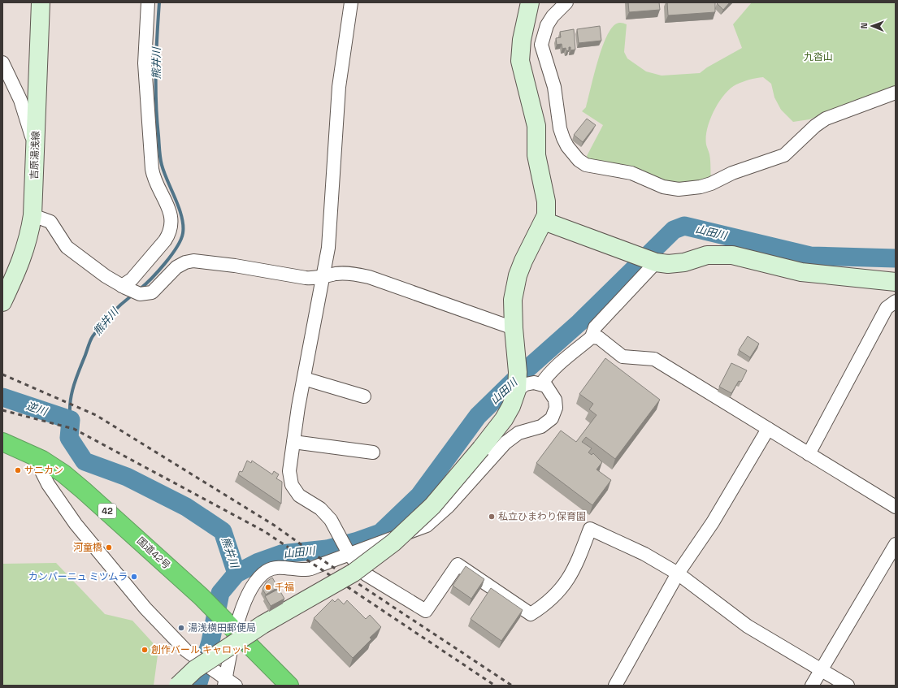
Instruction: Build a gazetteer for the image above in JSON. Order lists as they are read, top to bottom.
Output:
{
  "streets": {
    "highway": ["42", "国道42号"],
    "street": ["吉原湯浅線"]
  },
  "water": ["熊井川", "山田川", "逆川"],
  "parks": ["九沓山"],
  "places": [
    "サニカン",
    "私立ひまわり保育園",
    "河童橋",
    "カンパーニュ ミツムラ",
    "千福",
    "湯浅横田郵便局",
    "創作バール キャロット"
  ],
  "north": "left"
}
